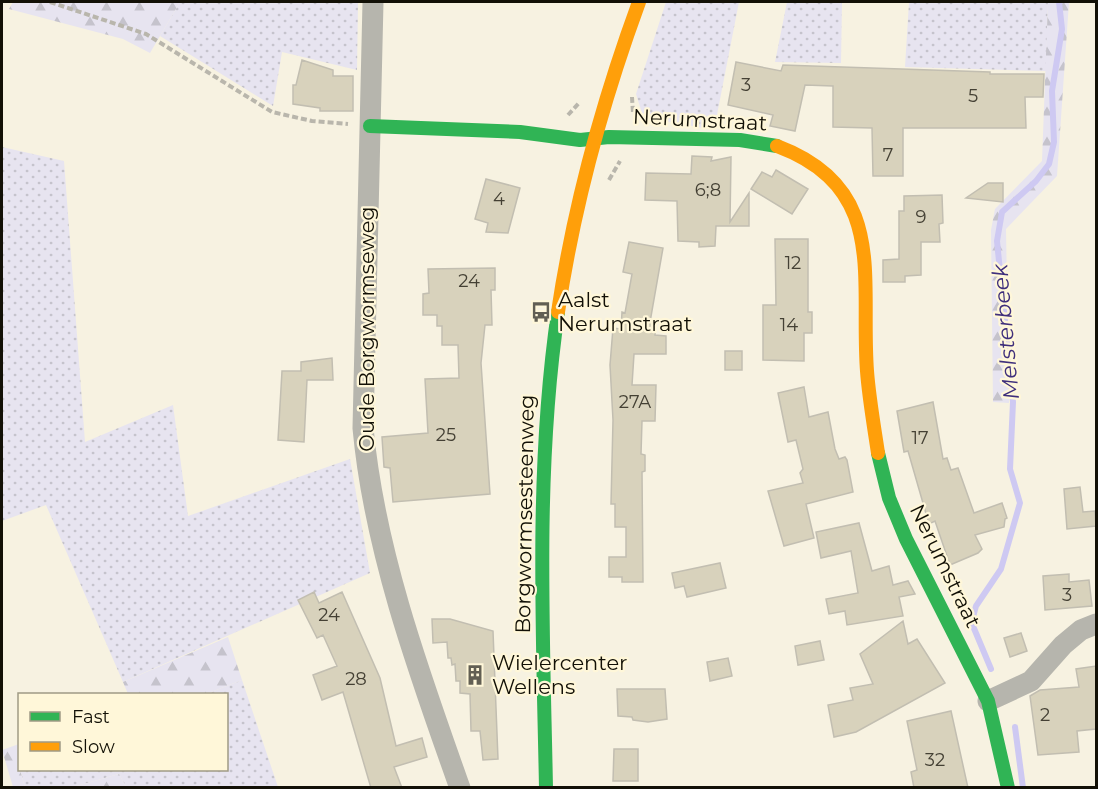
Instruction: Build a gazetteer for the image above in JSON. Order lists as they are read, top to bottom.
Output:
{
  "streets": {
    "street": ["Nerumstraat", "Oude Borgwormseweg", "Borgwormsesteenweg"]
  },
  "crossings": [
    ["Nerumstraat", "Oude Borgwormseweg"],
    ["Nerumstraat", "Borgwormsesteenweg"]
  ],
  "water": ["Melsterbeek"],
  "places": {
    "bus stop": ["Aalst Nerumstraat"],
    "building": ["Wielercenter Wellens"]
  },
  "house_numbers": [
    "3",
    "5",
    "7",
    "6;8",
    "4",
    "9",
    "12",
    "24",
    "14",
    "27A",
    "25",
    "17",
    "3",
    "24",
    "28",
    "2",
    "32"
  ],
  "legend": ["Fast", "Slow"]
}
